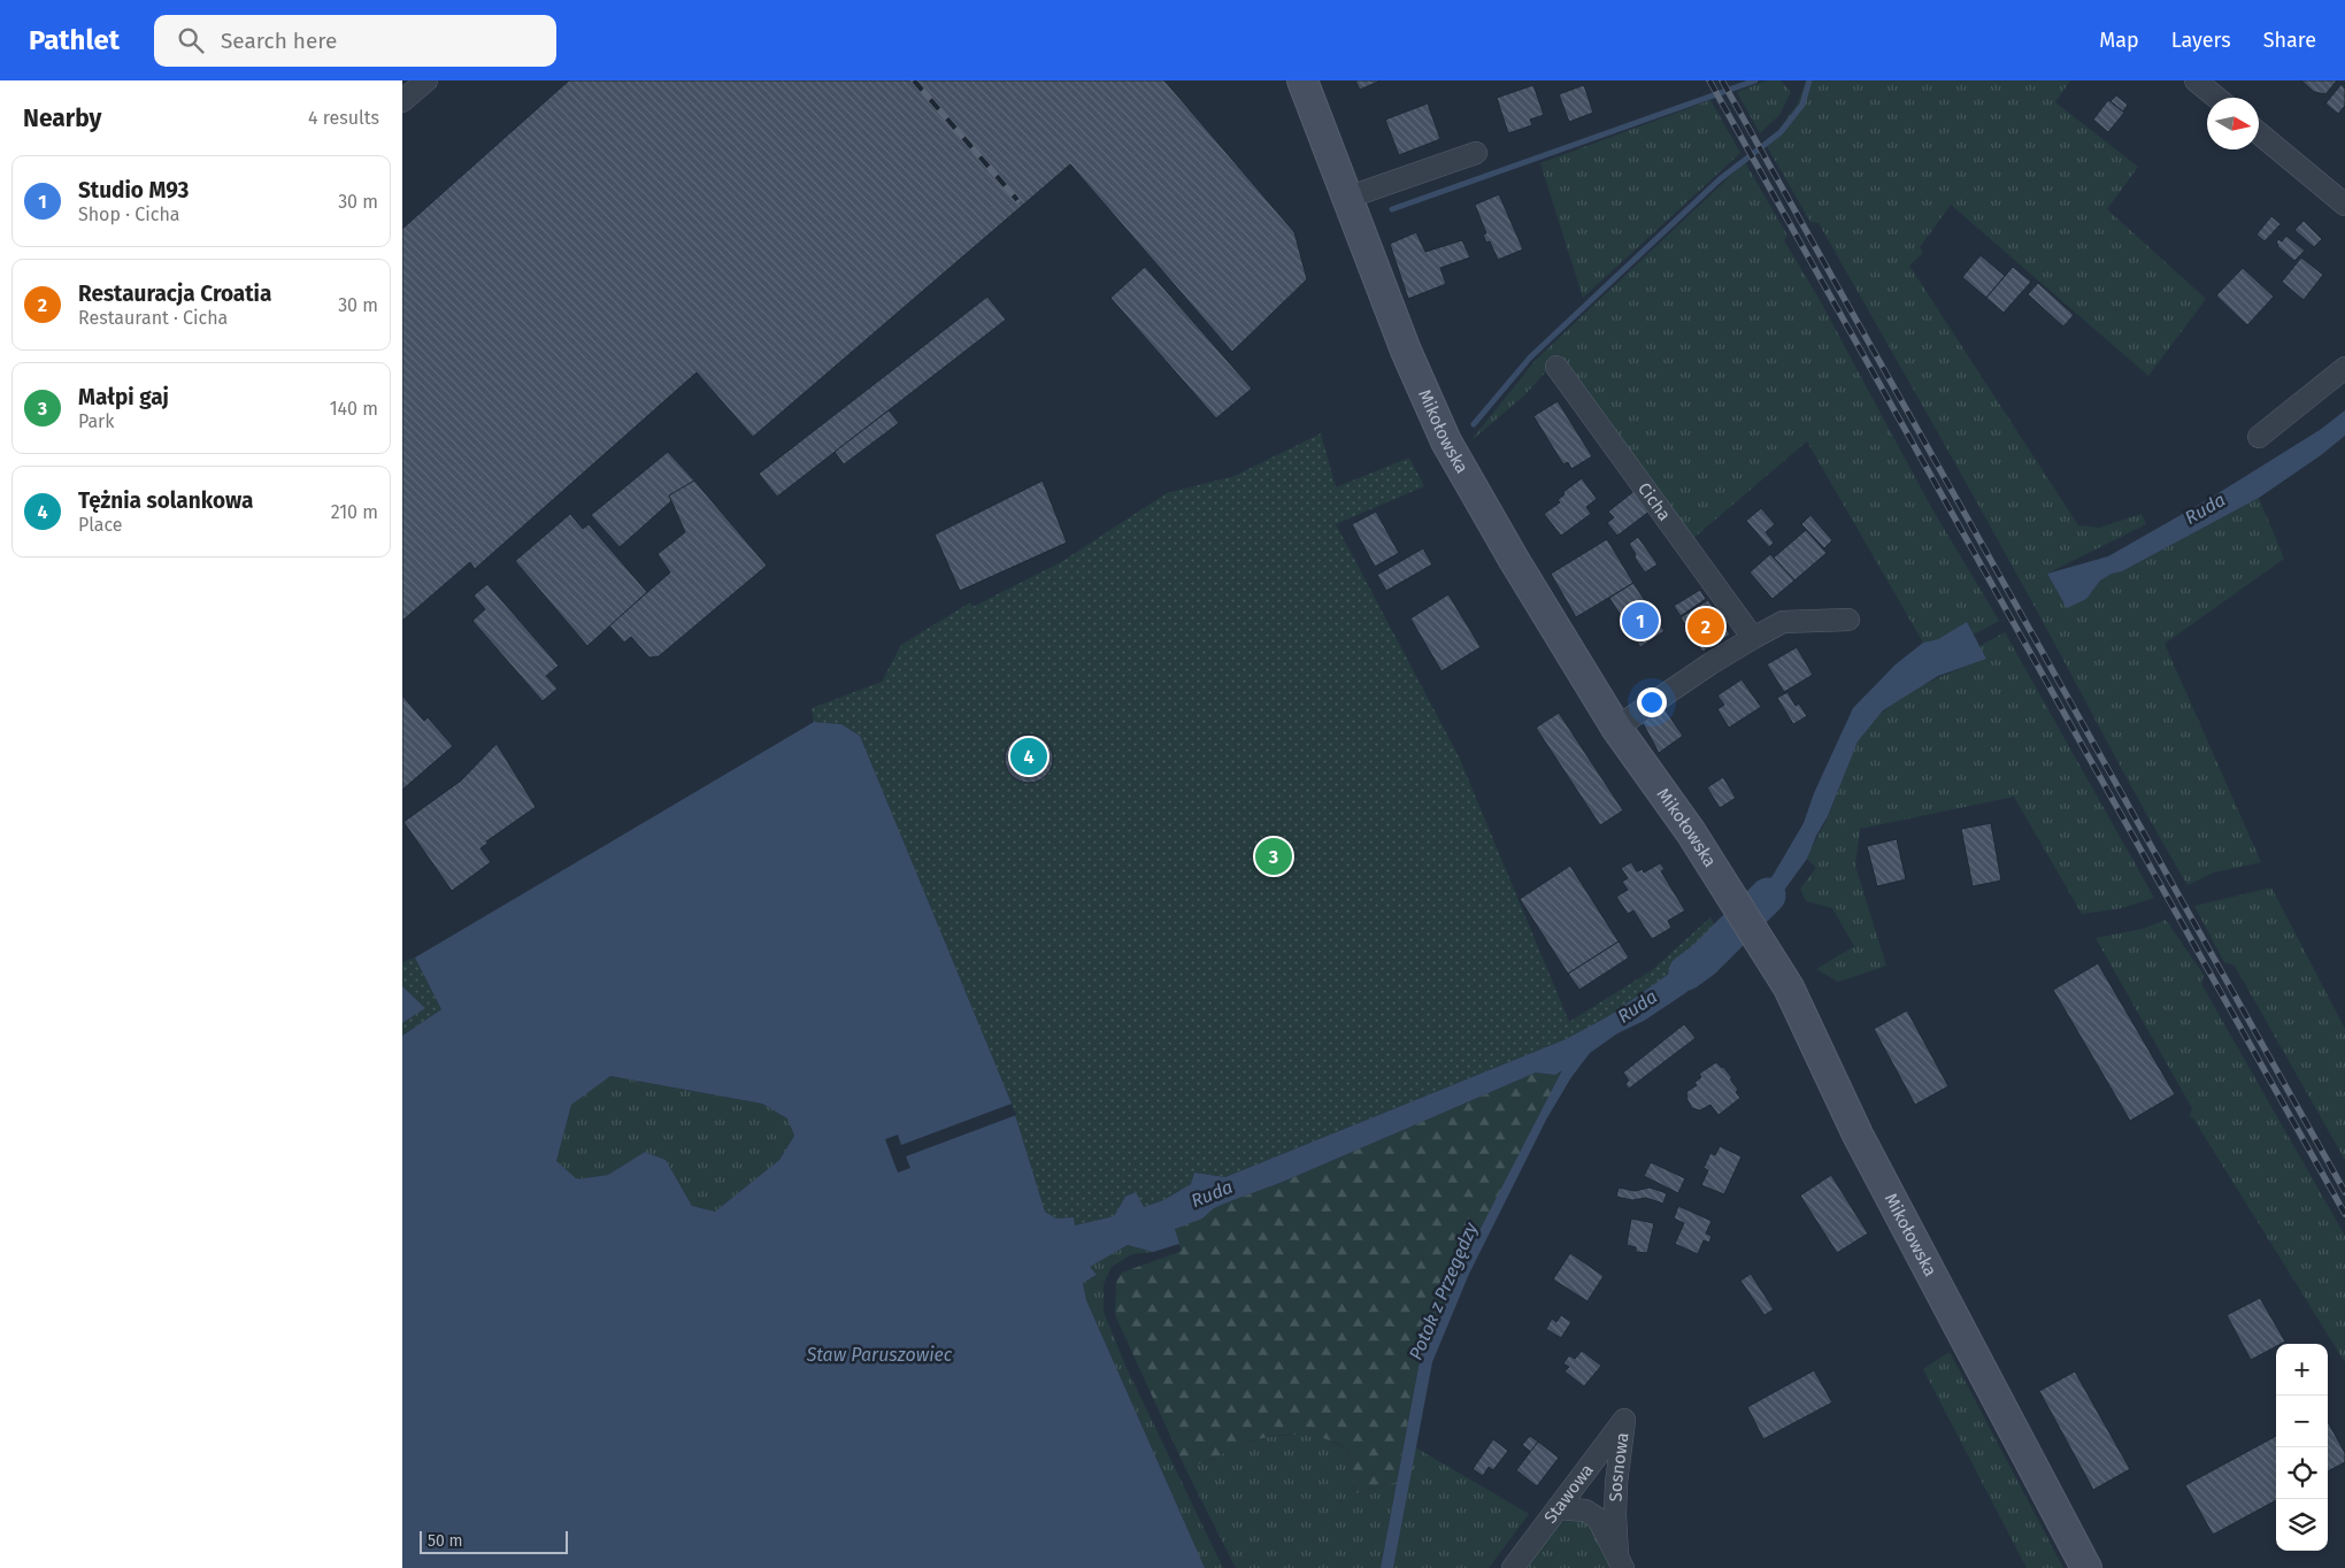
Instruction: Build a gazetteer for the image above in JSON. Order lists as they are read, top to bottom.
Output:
{
  "streets": {
    "main road": ["Mikołowska"],
    "street": ["Cicha", "Sosnowa", "Stawowa"]
  },
  "crossings": [
    ["Sosnowa", "Stawowa"]
  ],
  "water": ["Ruda", "Potok z Przegędzy", "Staw Paruszowiec"],
  "scale_bar": "50 m",
  "north": "right",
  "page": {
    "header": "Pathlet",
    "search": "Search here",
    "nav": ["Map", "Layers", "Share"],
    "heading": ["Nearby", "4 results"],
    "list": [
      {
        "mark": "1",
        "name": "Studio M93",
        "note": "Shop · Cicha",
        "value": "30 m"
      },
      {
        "mark": "2",
        "name": "Restauracja Croatia",
        "note": "Restaurant · Cicha",
        "value": "30 m"
      },
      {
        "mark": "3",
        "name": "Małpi gaj",
        "note": "Park",
        "value": "140 m"
      },
      {
        "mark": "4",
        "name": "Tężnia solankowa",
        "note": "Place",
        "value": "210 m"
      }
    ],
    "pins": [
      "1",
      "2",
      "4",
      "3"
    ],
    "map_buttons": ["+", "−"],
    "scale": "50 m"
  }
}
